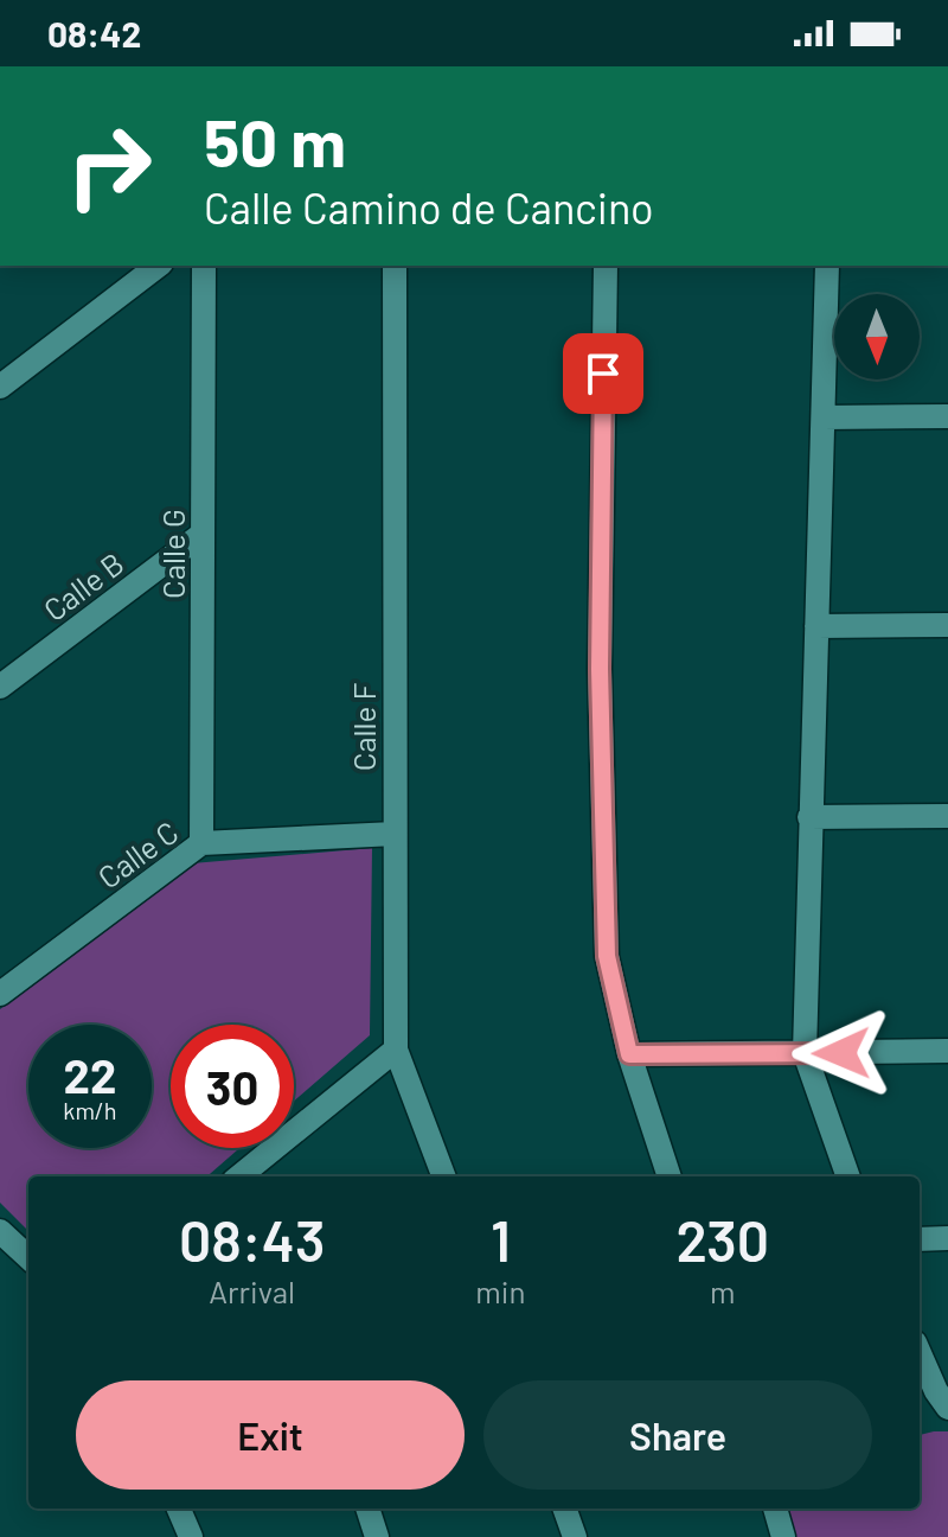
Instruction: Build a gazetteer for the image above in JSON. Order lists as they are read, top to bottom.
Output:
{
  "streets": {
    "street": [
      "Calle G",
      "Calle B",
      "Calle F",
      "Calle C"
    ]
  },
  "crossings": [
    ["Calle G", "Calle B"],
    ["Calle G", "Calle C"],
    ["Calle F", "Calle C"]
  ],
  "north": "bottom",
  "page": {
    "status": "08:42",
    "turn": ["50 m", "Calle Camino de Cancino"],
    "speed": "22 km/h",
    "limit": "30",
    "eta": [
      "08:43",
      "Arrival",
      "1",
      "min",
      "230",
      "m"
    ],
    "buttons": ["Exit", "Share"]
  }
}
